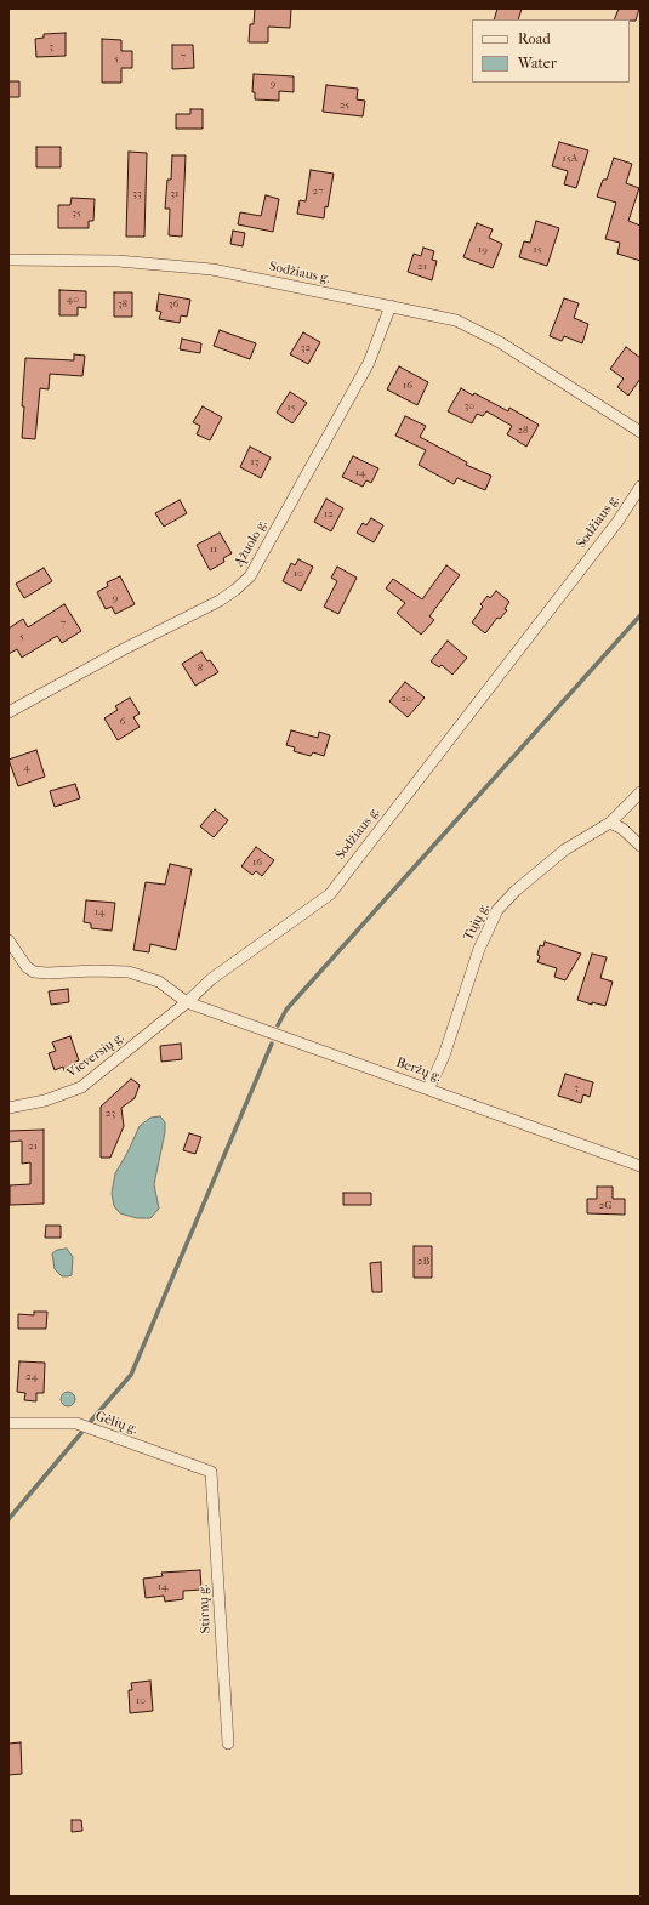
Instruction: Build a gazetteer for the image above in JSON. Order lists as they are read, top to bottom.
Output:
{
  "streets": {
    "street": [
      "Sodžiaus g.",
      "Ąžuolo g.",
      "Tujų g.",
      "Vieversių g.",
      "Beržų g.",
      "Gėlių g.",
      "Stirnų g."
    ]
  },
  "crossings": [
    ["Sodžiaus g.", "Ąžuolo g."],
    ["Sodžiaus g.", "Vieversių g."],
    ["Sodžiaus g.", "Beržų g."],
    ["Tujų g.", "Beržų g."],
    ["Vieversių g.", "Beržų g."],
    ["Gėlių g.", "Stirnų g."]
  ],
  "house_numbers": [
    "3",
    "7",
    "5",
    "9",
    "25",
    "15A",
    "27",
    "33",
    "31",
    "35",
    "19",
    "15",
    "21",
    "40",
    "38",
    "36",
    "32",
    "16",
    "30",
    "15",
    "28",
    "13",
    "14",
    "12",
    "11",
    "10",
    "9",
    "7",
    "5",
    "8",
    "20",
    "6",
    "4",
    "16",
    "14",
    "3",
    "23",
    "21",
    "2G",
    "2B",
    "24",
    "14",
    "10"
  ],
  "legend": ["Road", "Water"]
}
